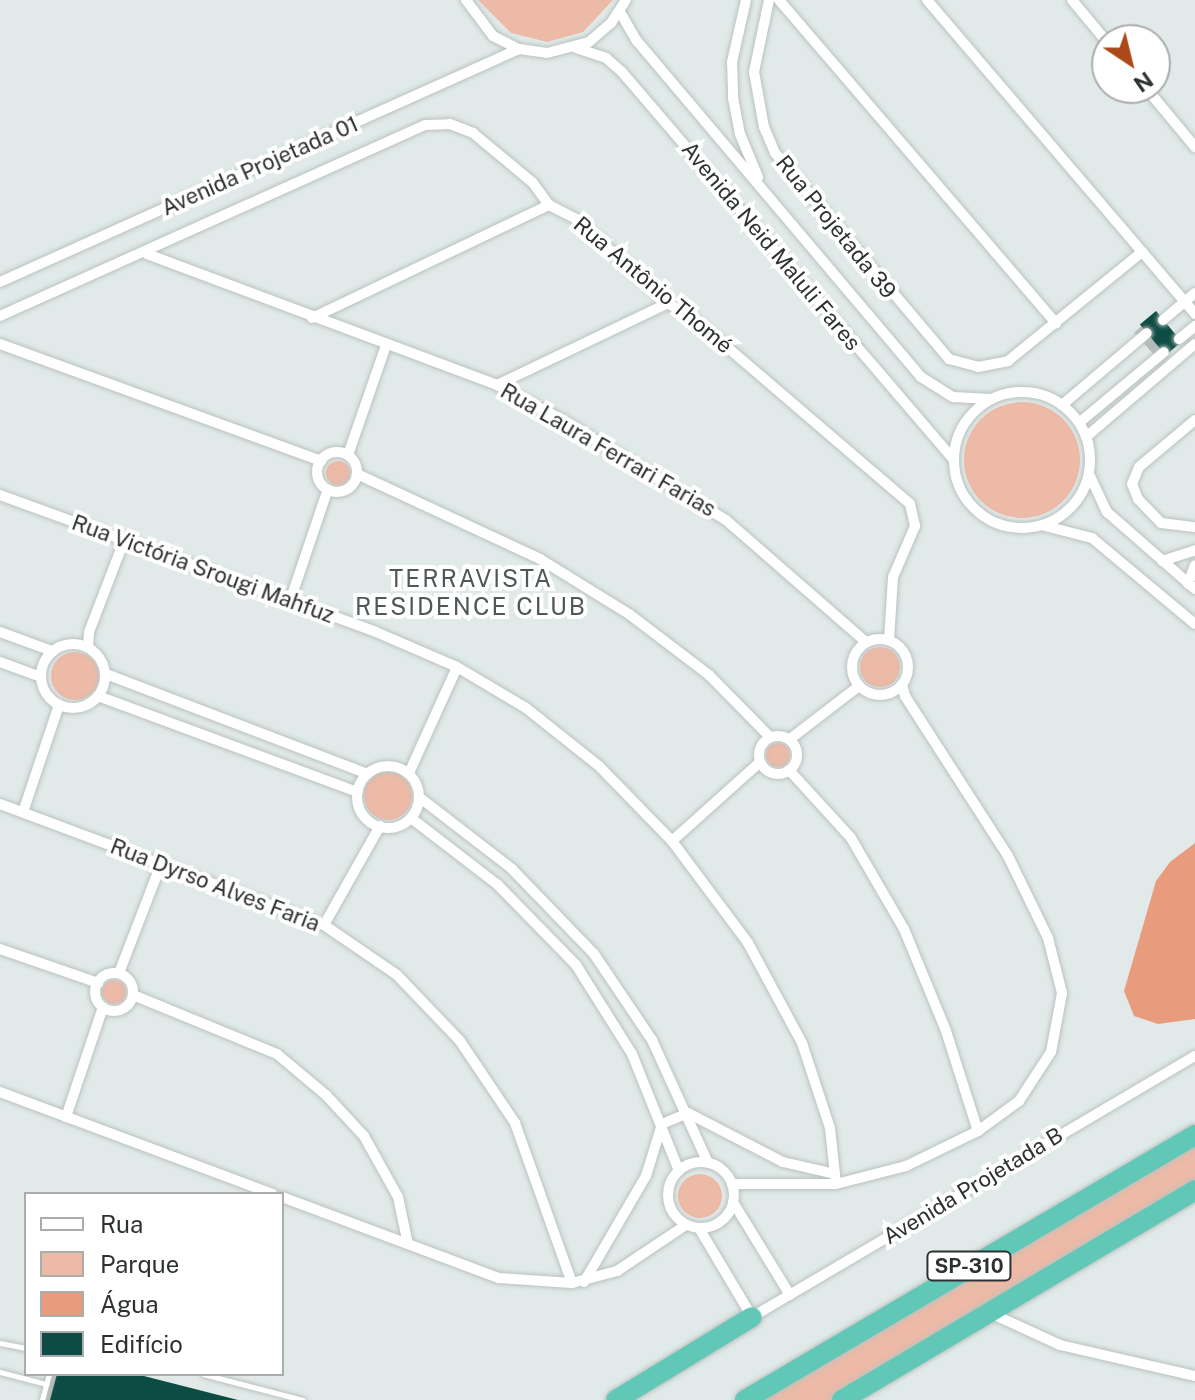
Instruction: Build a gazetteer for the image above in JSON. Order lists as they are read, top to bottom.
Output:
{
  "streets": {
    "highway": ["SP-310"],
    "street": [
      "Avenida Projetada 01",
      "Rua Projetada 39",
      "Avenida Neid Maluli Fares",
      "Rua Antônio Thomé",
      "Rua Laura Ferrari Farias",
      "Rua Victória Srougi Mahfuz",
      "Rua Dyrso Alves Faria",
      "Avenida Projetada B"
    ]
  },
  "crossings": [
    ["Rua Antônio Thomé", "Rua Laura Ferrari Farias"]
  ],
  "districts": ["TERRAVISTA RESIDENCE CLUB"],
  "legend": [
    "Rua",
    "Parque",
    "Água",
    "Edifício"
  ],
  "north": "bottom right"
}
